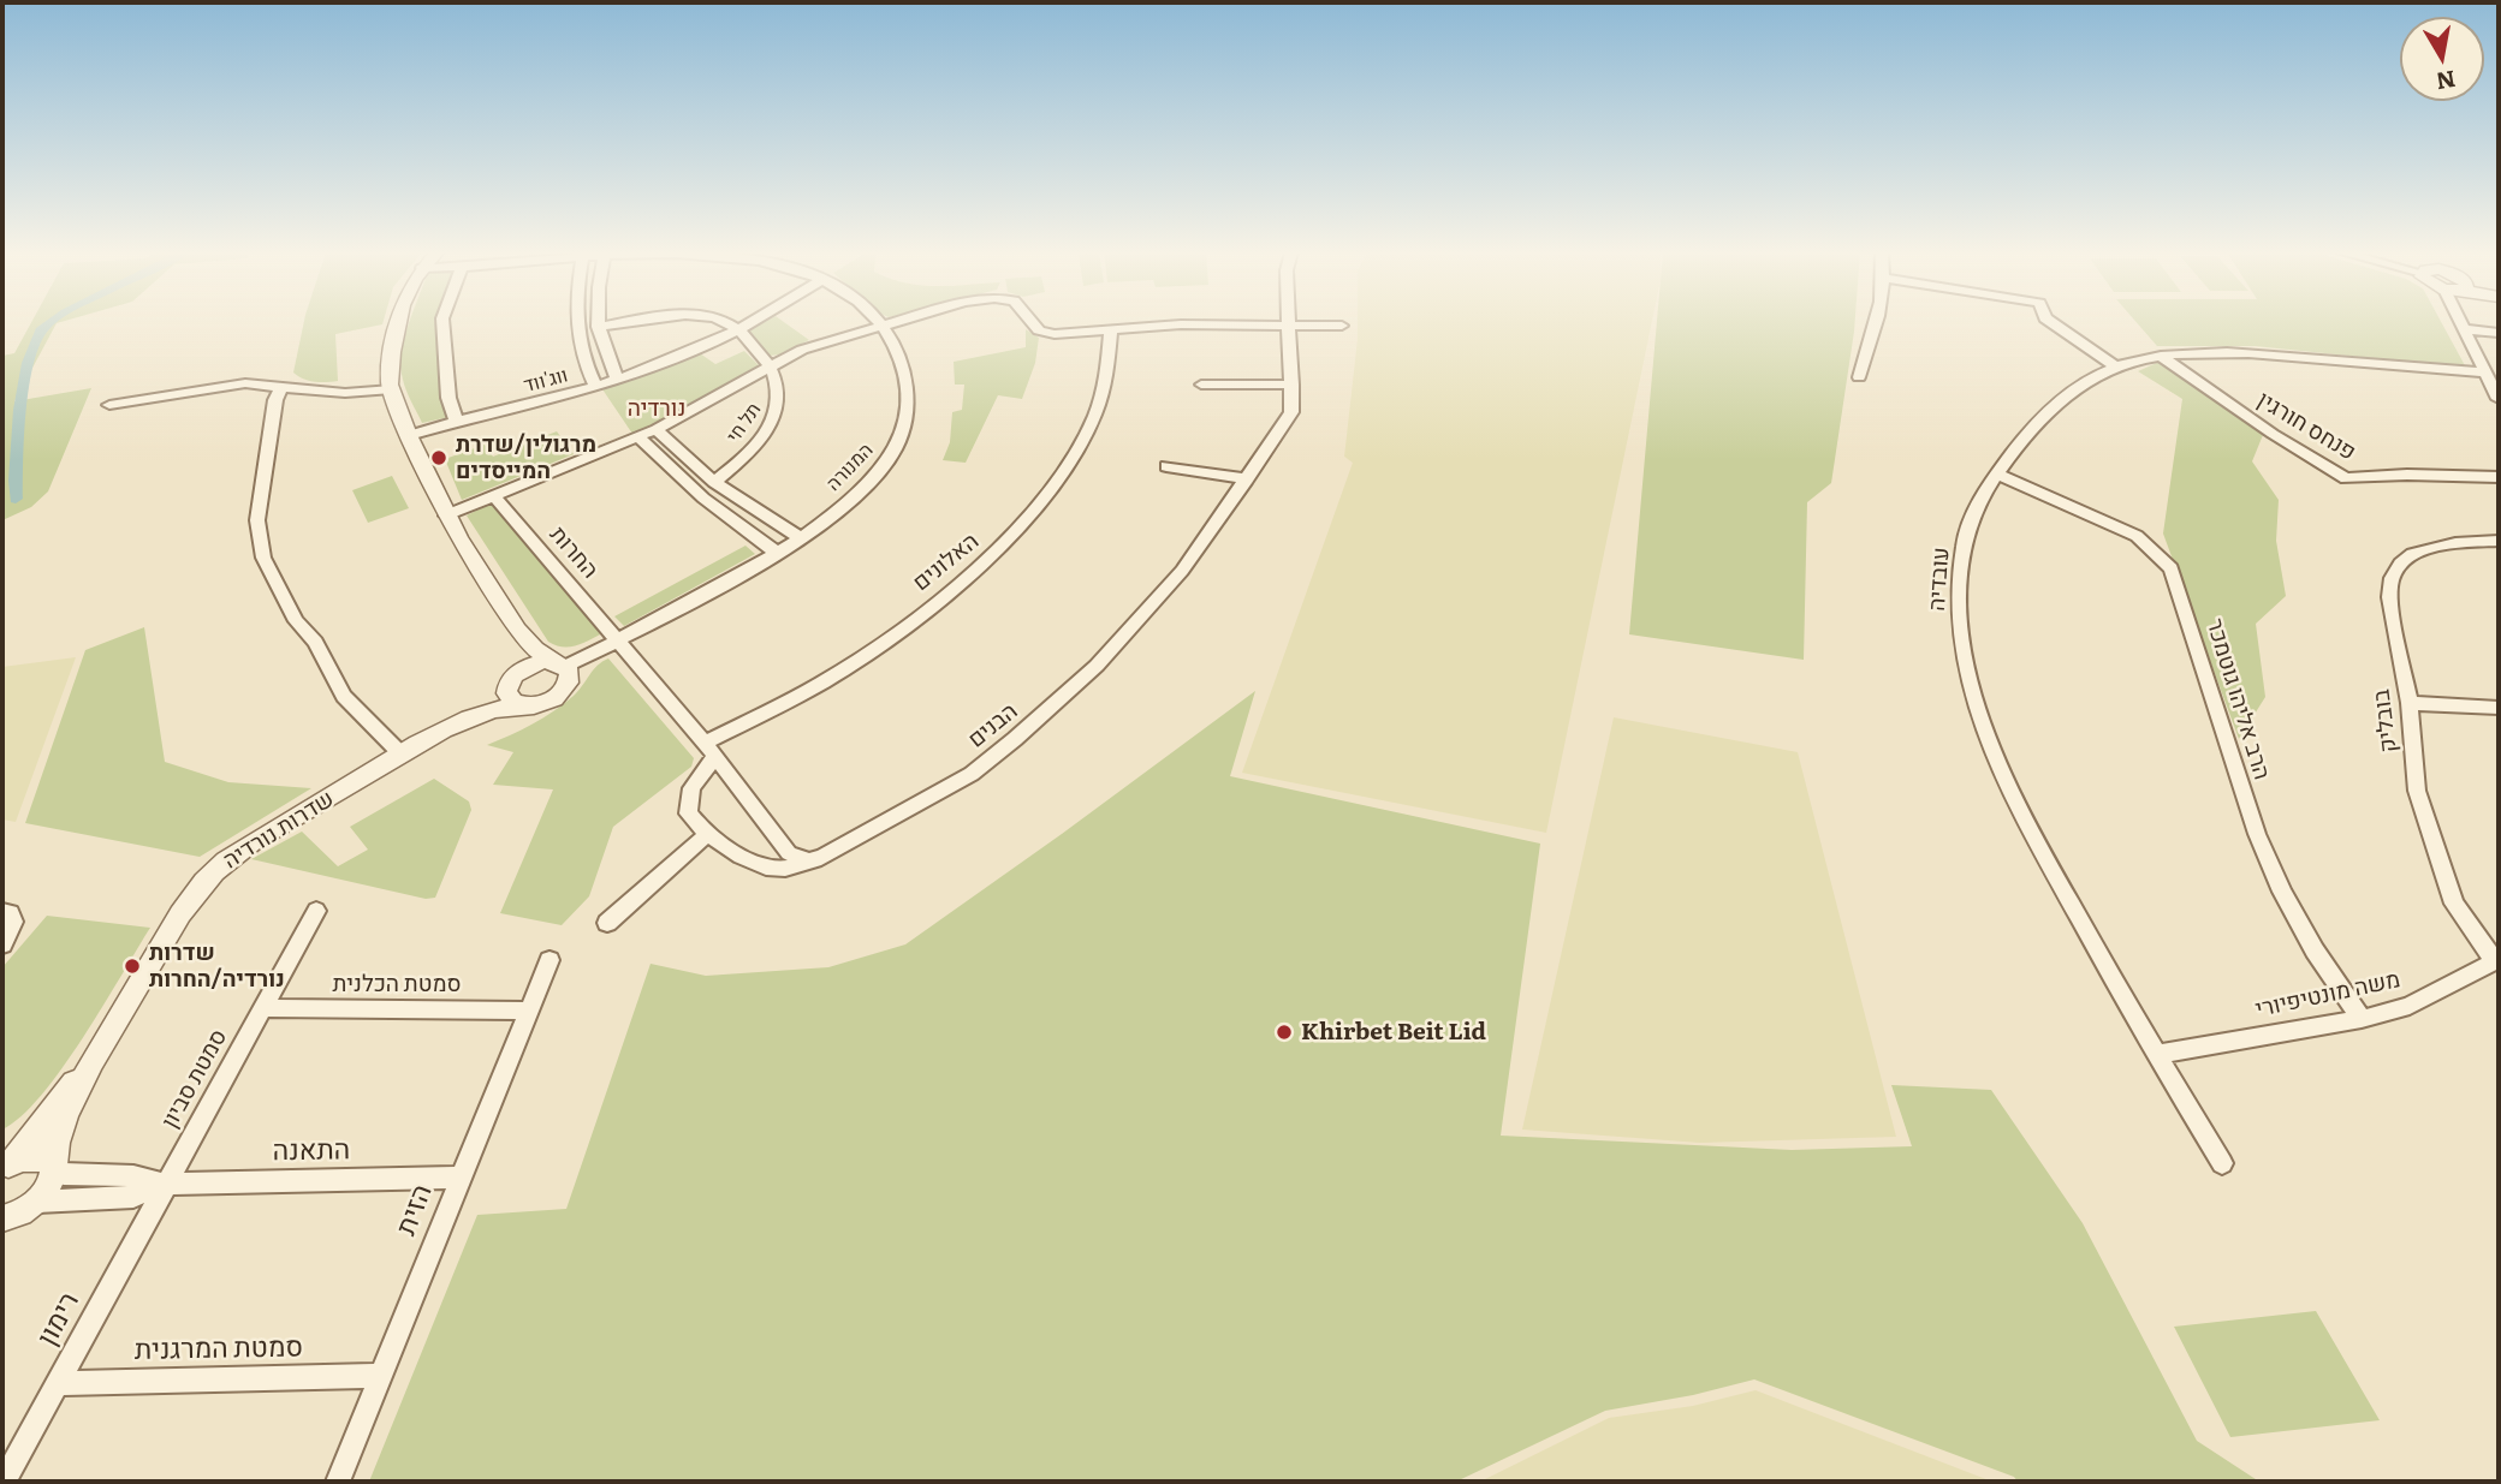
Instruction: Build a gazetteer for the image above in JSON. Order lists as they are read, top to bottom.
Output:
{
  "streets": {
    "street": [
      "ווג'ווד",
      "תל חי",
      "פנחס חורגין",
      "המנורה",
      "החרות",
      "האלונים",
      "עובדיה",
      "הרב אליהו גוטמכר",
      "בובליק",
      "הבנים",
      "שדרות נורדיה",
      "סמטת הכלנית",
      "משה מונטיפיורי",
      "סמטת סביון",
      "התאנה",
      "הזית",
      "רימון",
      "סמטת המרגנית"
    ]
  },
  "crossings": [
    ["פנחס חורגין", "עובדיה"],
    ["המנורה", "החרות"],
    ["המנורה", "שדרות נורדיה"],
    ["עובדיה", "הרב אליהו גוטמכר"],
    ["עובדיה", "משה מונטיפיורי"],
    ["הרב אליהו גוטמכר", "משה מונטיפיורי"],
    ["בובליק", "משה מונטיפיורי"],
    ["שדרות נורדיה", "התאנה"],
    ["סמטת הכלנית", "סמטת סביון"],
    ["סמטת הכלנית", "הזית"],
    ["סמטת סביון", "התאנה"],
    ["סמטת סביון", "רימון"],
    ["התאנה", "הזית"],
    ["התאנה", "רימון"],
    ["הזית", "סמטת המרגנית"],
    ["רימון", "סמטת המרגנית"]
  ],
  "districts": ["נורדיה"],
  "places": ["מרגולין/שדרת המייסדים", "שדרות נורדיה/החרות", "Khirbet Beit Lid"],
  "north": "bottom"
}
